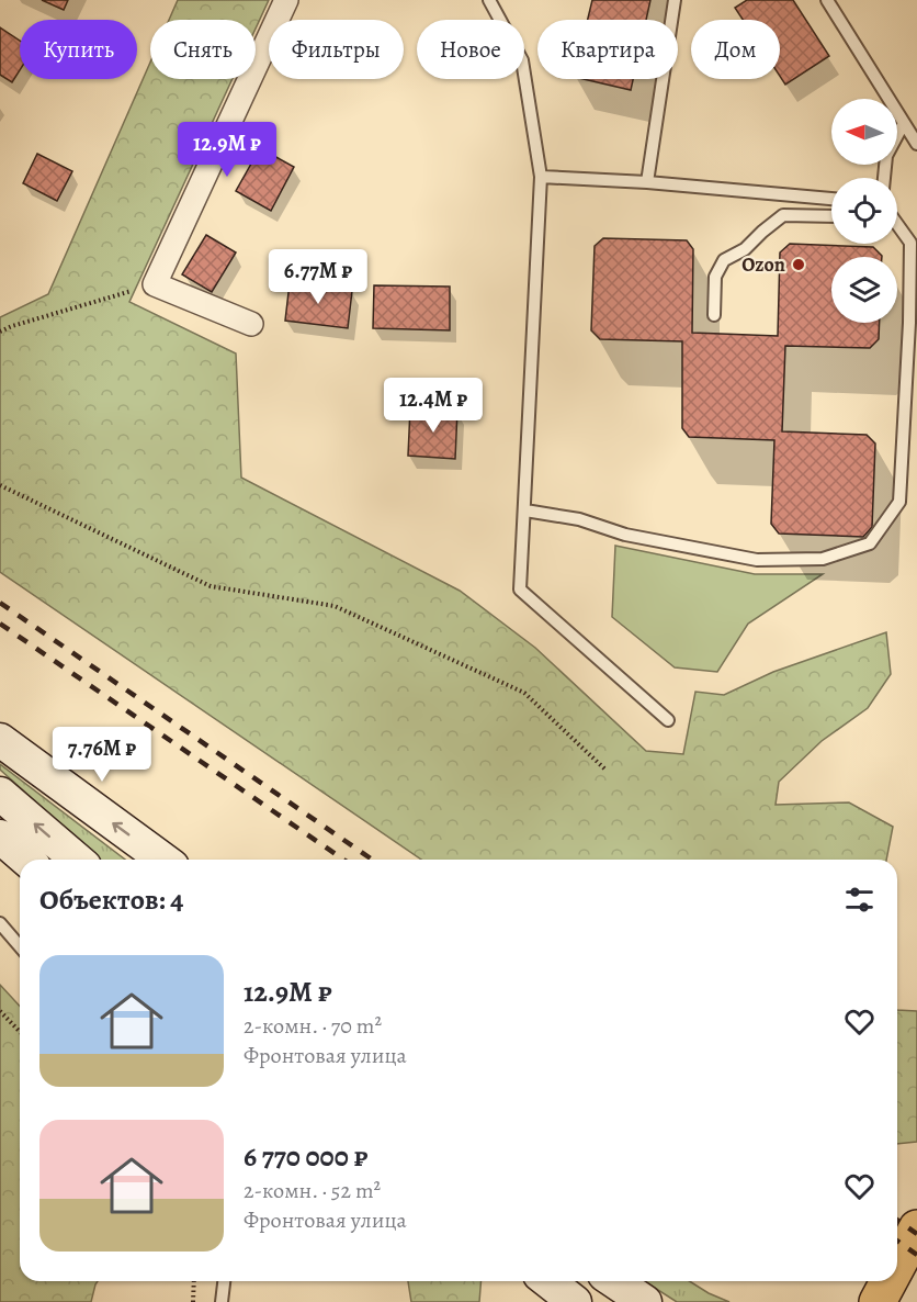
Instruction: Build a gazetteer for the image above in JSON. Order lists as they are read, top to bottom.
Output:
{
  "places": ["Ozon"],
  "north": "left",
  "page": {
    "chip": [
      "Купить",
      "Снять",
      "Фильтры",
      "Новое",
      "Квартира",
      "Дом"
    ],
    "price": [
      "12.9M ₽",
      "6.77M ₽",
      "12.4M ₽",
      "7.76M ₽"
    ],
    "heading": "Объектов: 4",
    "list": [
      {
        "name": "12.9M ₽",
        "note": "2-комн. · 70 m² · Фронтовая улица"
      },
      {
        "name": "6 770 000 ₽",
        "note": "2-комн. · 52 m² · Фронтовая улица"
      }
    ]
  }
}
